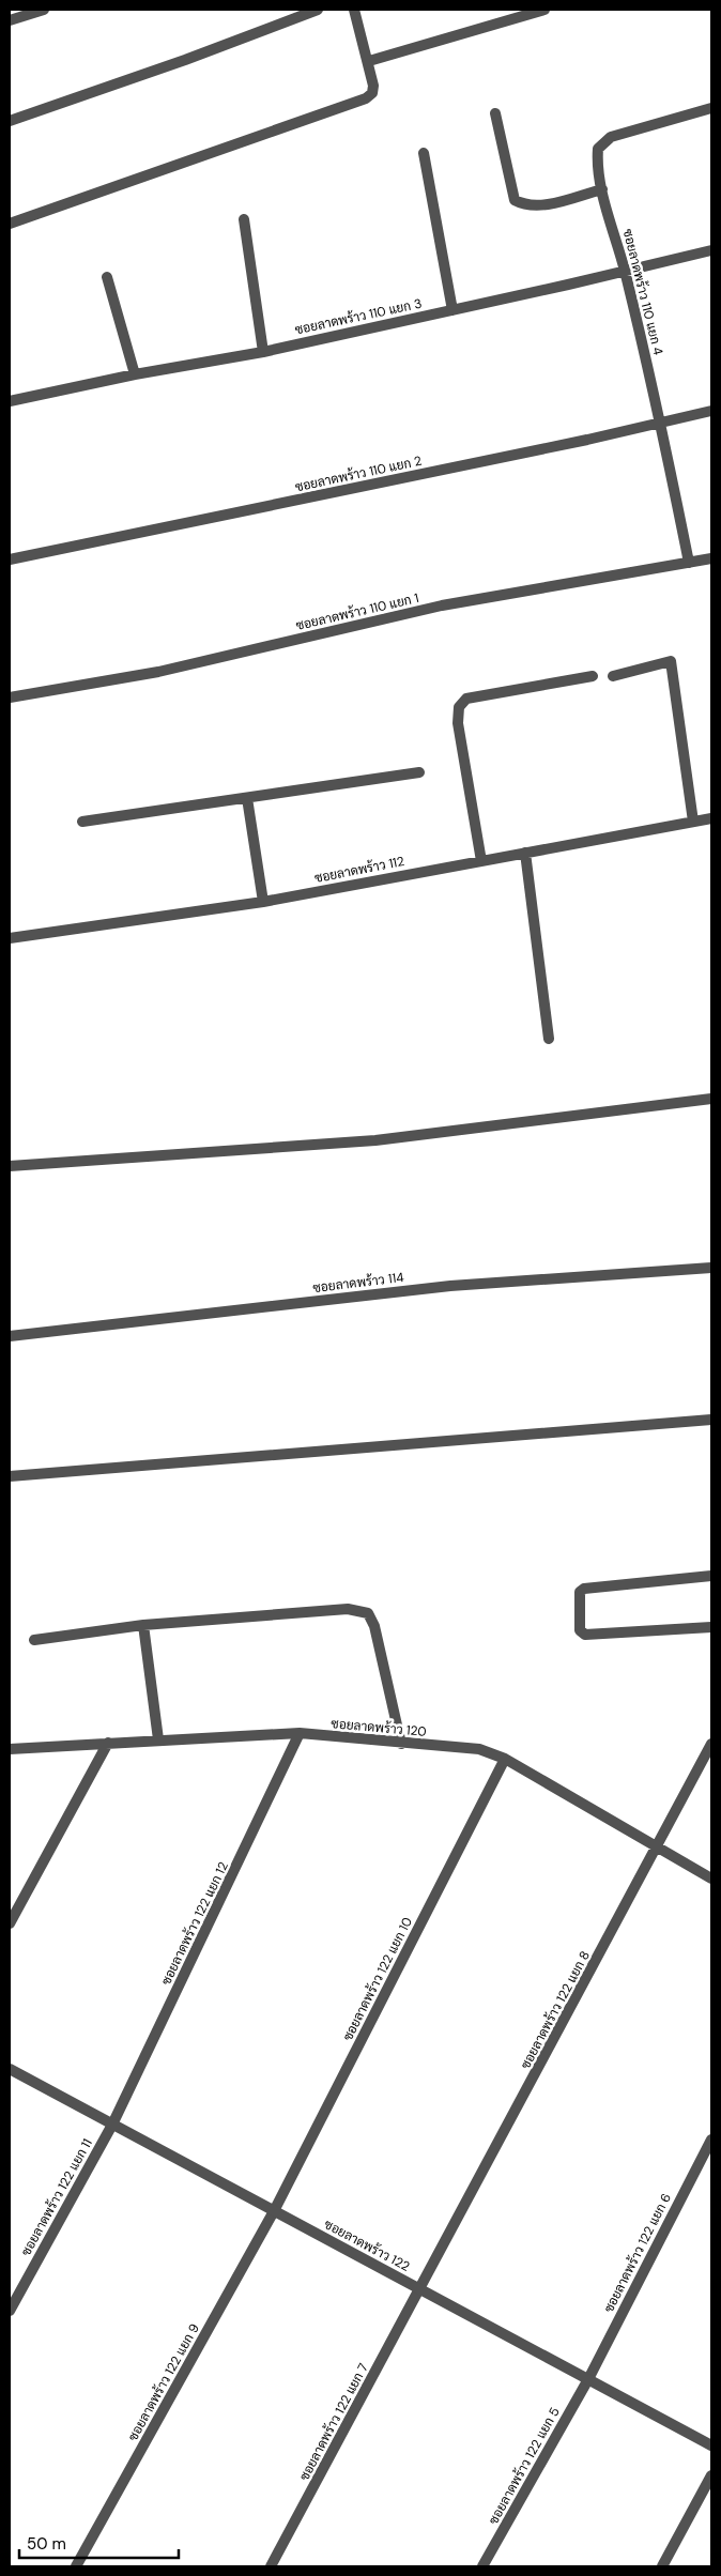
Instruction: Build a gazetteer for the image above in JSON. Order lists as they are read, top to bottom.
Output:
{
  "streets": {
    "street": [
      "ซอยลาดพร้าว 110 แยก 4",
      "ซอยลาดพร้าว 110 แยก 3",
      "ซอยลาดพร้าว 110 แยก 2",
      "ซอยลาดพร้าว 110 แยก 1",
      "ซอยลาดพร้าว 112",
      "ซอยลาดพร้าว 114",
      "ซอยลาดพร้าว 120",
      "ซอยลาดพร้าว 122 แยก 12",
      "ซอยลาดพร้าว 122 แยก 10",
      "ซอยลาดพร้าว 122 แยก 8",
      "ซอยลาดพร้าว 122 แยก 11",
      "ซอยลาดพร้าว 122",
      "ซอยลาดพร้าว 122 แยก 6",
      "ซอยลาดพร้าว 122 แยก 9",
      "ซอยลาดพร้าว 122 แยก 7",
      "ซอยลาดพร้าว 122 แยก 5"
    ]
  },
  "crossings": [
    ["ซอยลาดพร้าว 110 แยก 4", "ซอยลาดพร้าว 110 แยก 3"],
    ["ซอยลาดพร้าว 110 แยก 4", "ซอยลาดพร้าว 110 แยก 2"],
    ["ซอยลาดพร้าว 110 แยก 4", "ซอยลาดพร้าว 110 แยก 1"],
    ["ซอยลาดพร้าว 120", "ซอยลาดพร้าว 122 แยก 12"],
    ["ซอยลาดพร้าว 120", "ซอยลาดพร้าว 122 แยก 10"],
    ["ซอยลาดพร้าว 120", "ซอยลาดพร้าว 122 แยก 8"],
    ["ซอยลาดพร้าว 122 แยก 12", "ซอยลาดพร้าว 122 แยก 11"],
    ["ซอยลาดพร้าว 122 แยก 12", "ซอยลาดพร้าว 122"],
    ["ซอยลาดพร้าว 122 แยก 10", "ซอยลาดพร้าว 122"],
    ["ซอยลาดพร้าว 122 แยก 10", "ซอยลาดพร้าว 122 แยก 9"],
    ["ซอยลาดพร้าว 122 แยก 8", "ซอยลาดพร้าว 122"],
    ["ซอยลาดพร้าว 122 แยก 8", "ซอยลาดพร้าว 122 แยก 7"],
    ["ซอยลาดพร้าว 122 แยก 11", "ซอยลาดพร้าว 122"],
    ["ซอยลาดพร้าว 122", "ซอยลาดพร้าว 122 แยก 6"],
    ["ซอยลาดพร้าว 122", "ซอยลาดพร้าว 122 แยก 9"],
    ["ซอยลาดพร้าว 122", "ซอยลาดพร้าว 122 แยก 7"],
    ["ซอยลาดพร้าว 122", "ซอยลาดพร้าว 122 แยก 5"],
    ["ซอยลาดพร้าว 122 แยก 6", "ซอยลาดพร้าว 122 แยก 5"]
  ],
  "scale_bar": "50 m"
}
